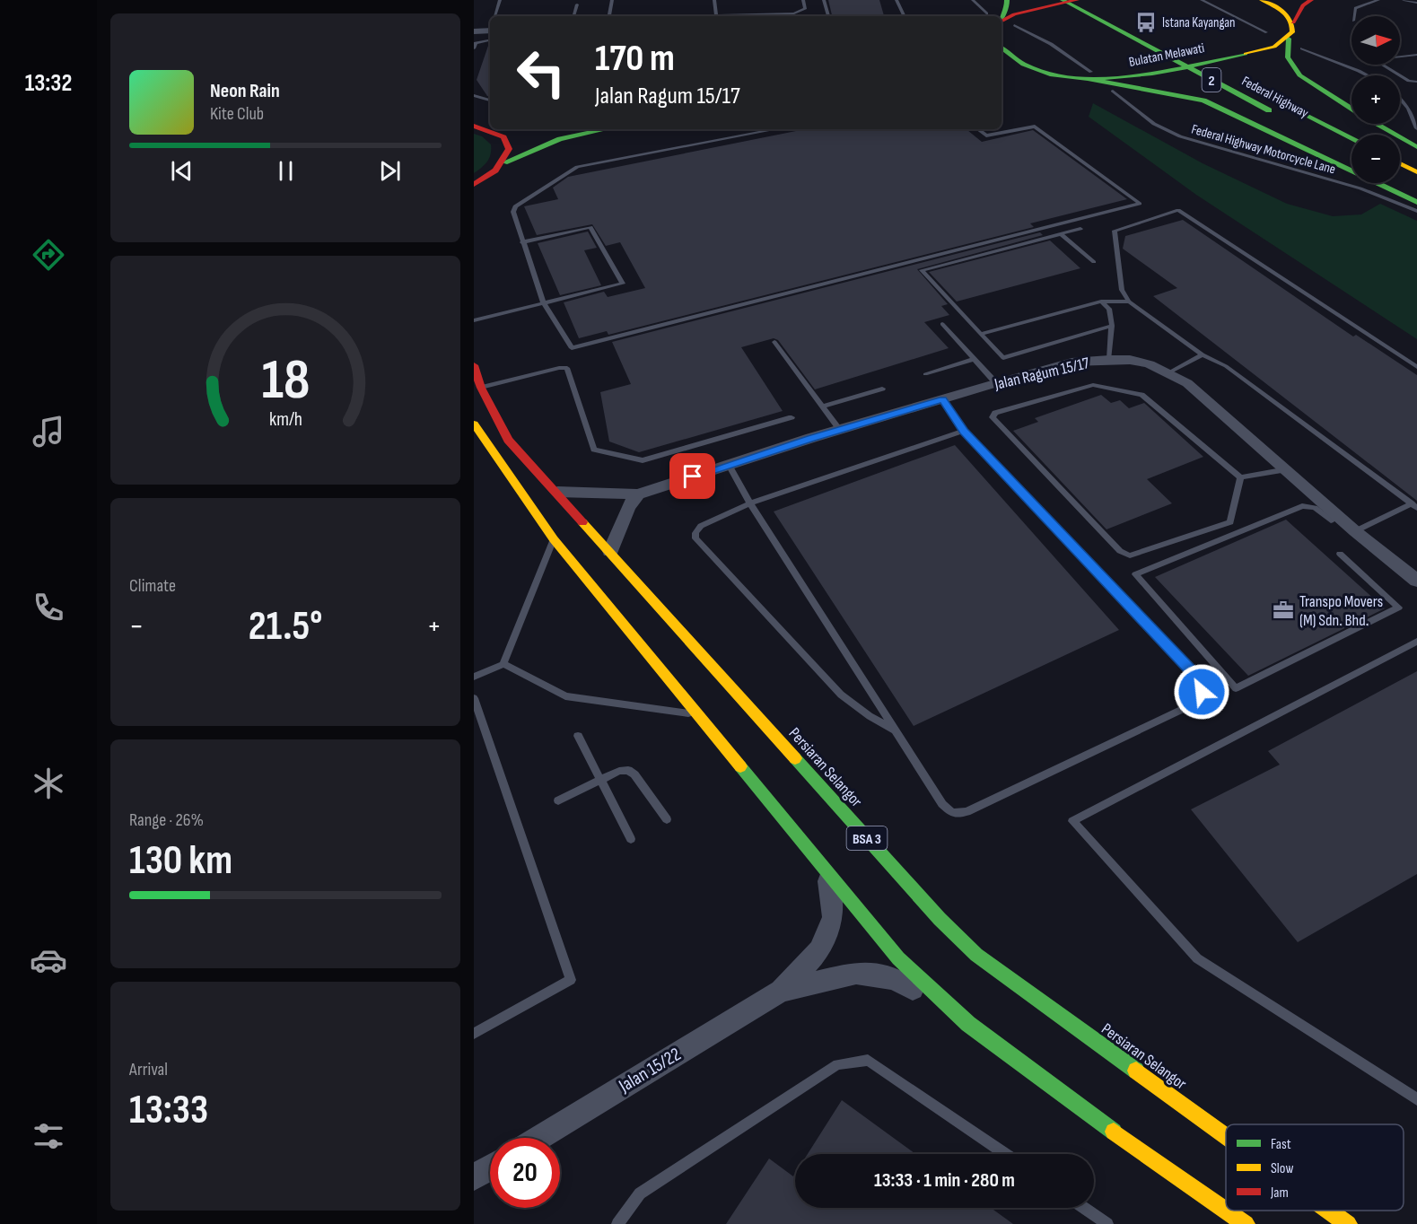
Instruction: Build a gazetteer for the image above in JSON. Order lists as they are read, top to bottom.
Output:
{
  "streets": {
    "main road": [
      "Bulatan Melawati",
      "2",
      "Federal Highway",
      "Persiaran Selangor",
      "BSA 3"
    ],
    "street": ["Jalan Ragum 15/17", "Jalan 15/22"],
    "lane": ["Federal Highway Motorcycle Lane"]
  },
  "crossings": [
    ["Jalan Ragum 15/17", "Persiaran Selangor"]
  ],
  "places": {
    "bus stop": ["Istana Kayangan"],
    "office": ["Transpo Movers (M) Sdn. Bhd."]
  },
  "legend": ["Fast", "Slow", "Jam"],
  "north": "right",
  "page": {
    "tabs": "13:32",
    "map_buttons": ["+", "−"],
    "turn": ["170 m", "Jalan Ragum 15/17"],
    "song": ["Neon Rain", "Kite Club"],
    "tile": [
      "Climate",
      ["Range · 26%", "130 km"],
      ["Arrival", "13:33"]
    ],
    "heat": ["−", "21.5°", "+"],
    "limit": "20",
    "trip": "13:33 · 1 min · 280 m",
    "gauge": ["18", "km/h"]
  }
}
